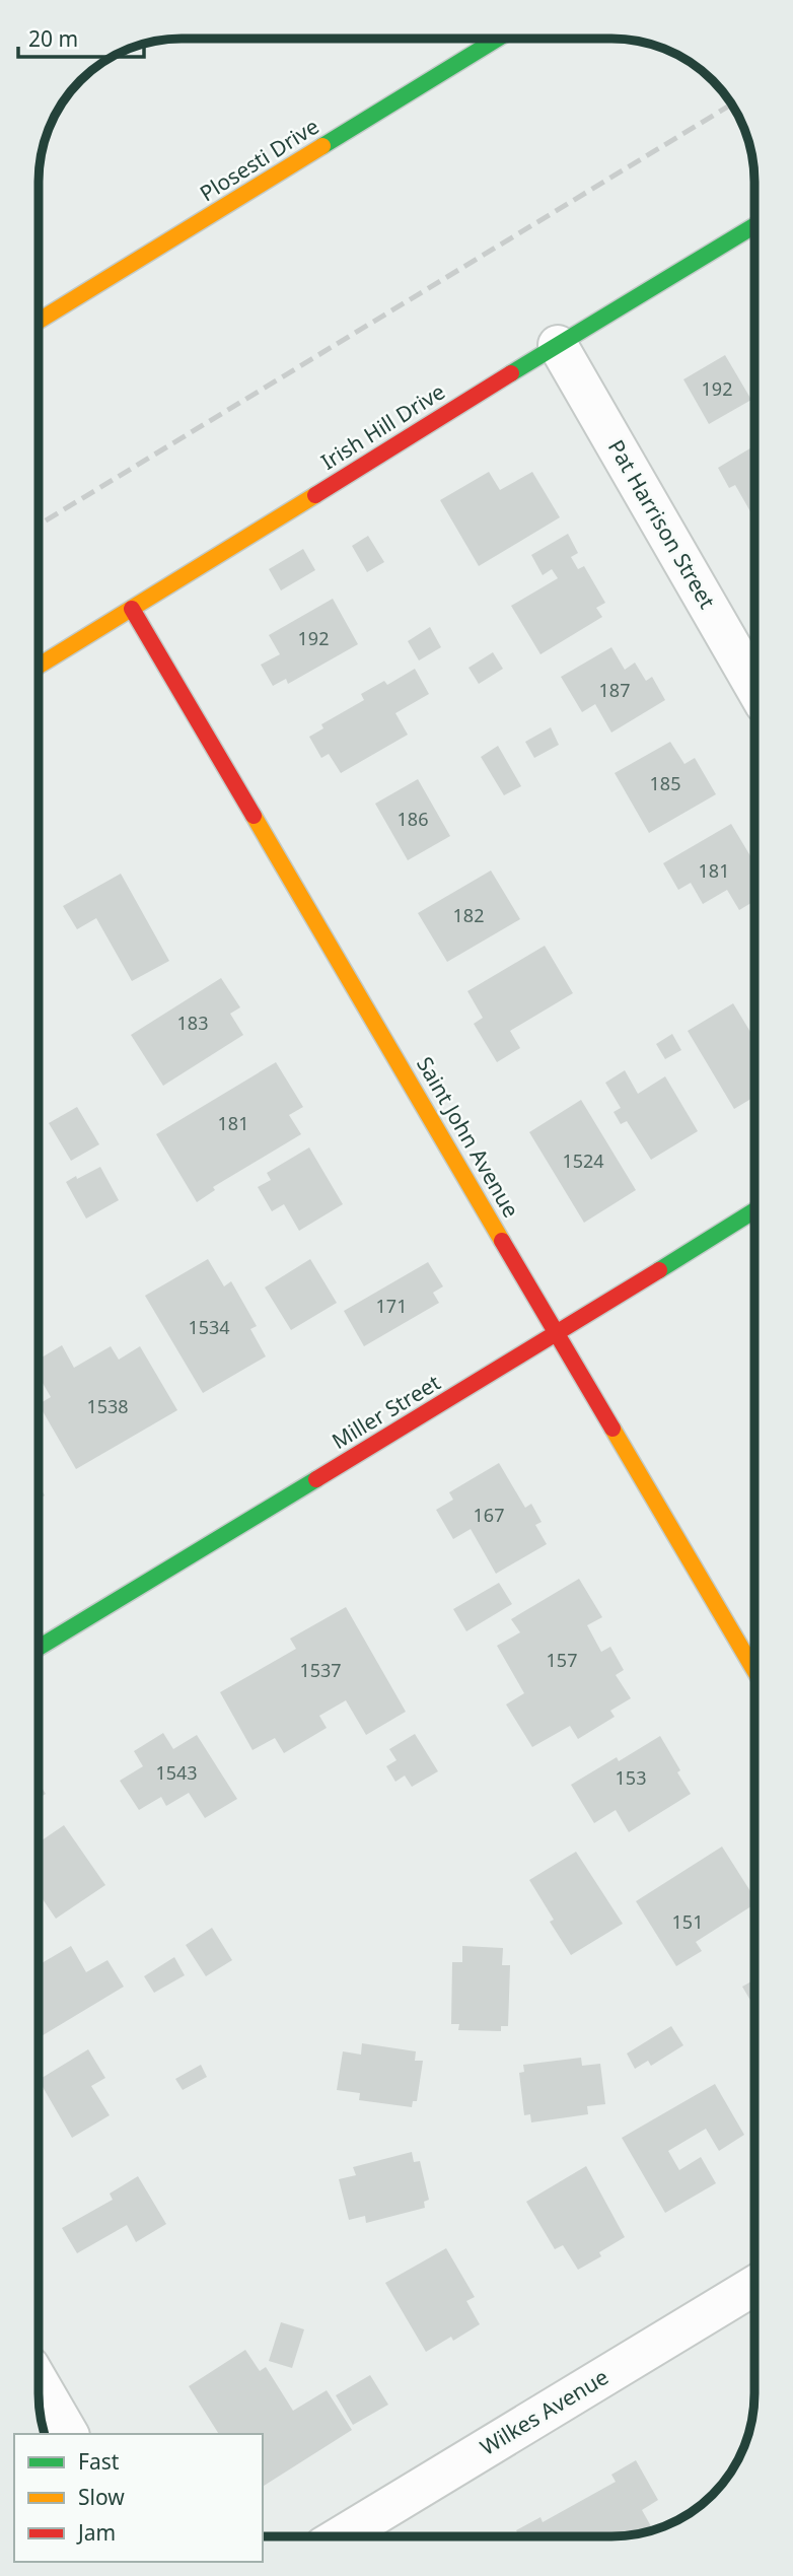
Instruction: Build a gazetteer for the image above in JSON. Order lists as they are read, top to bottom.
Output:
{
  "streets": {
    "street": [
      "Plosesti Drive",
      "Irish Hill Drive",
      "Pat Harrison Street",
      "Saint John Avenue",
      "Miller Street",
      "Wilkes Avenue"
    ]
  },
  "crossings": [
    ["Irish Hill Drive", "Pat Harrison Street"],
    ["Irish Hill Drive", "Saint John Avenue"],
    ["Saint John Avenue", "Miller Street"]
  ],
  "house_numbers": [
    "192",
    "192",
    "187",
    "185",
    "186",
    "181",
    "182",
    "183",
    "181",
    "1524",
    "171",
    "1534",
    "1538",
    "167",
    "157",
    "1537",
    "1543",
    "153",
    "151"
  ],
  "legend": ["Fast", "Slow", "Jam"],
  "scale_bar": "20 m"
}
